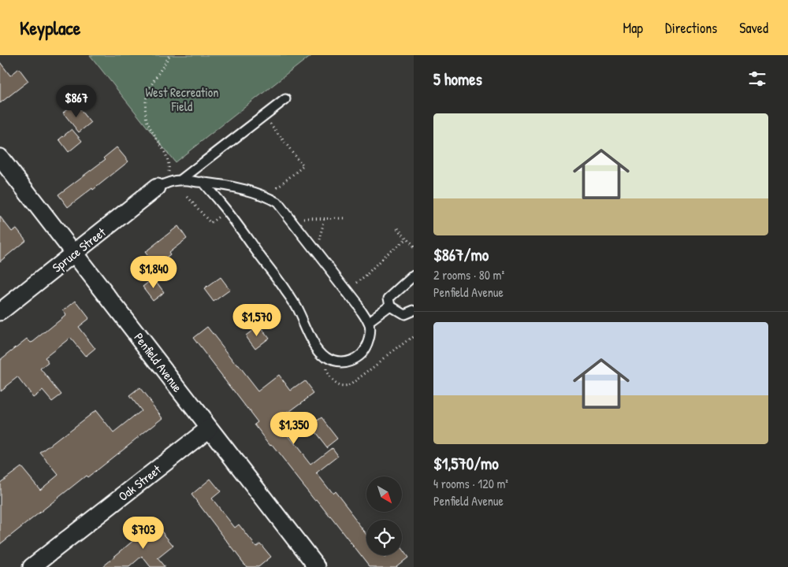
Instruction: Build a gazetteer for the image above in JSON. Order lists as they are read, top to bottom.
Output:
{
  "streets": {
    "street": ["Spruce Street", "Penfield Avenue", "Oak Street"]
  },
  "crossings": [
    ["Spruce Street", "Penfield Avenue"],
    ["Penfield Avenue", "Oak Street"]
  ],
  "parks": ["West Recreation Field"],
  "north": "bottom right",
  "page": {
    "header": "Keyplace",
    "nav": ["Map", "Directions", "Saved"],
    "heading": "5 homes",
    "price": [
      "$867",
      "$1,840",
      "$1,570",
      "$1,350",
      "$703"
    ],
    "list": [
      {
        "name": "$867/mo",
        "note": "2 rooms · 80 m² · Penfield Avenue"
      },
      {
        "name": "$1,570/mo",
        "note": "4 rooms · 120 m² · Penfield Avenue"
      }
    ]
  }
}
